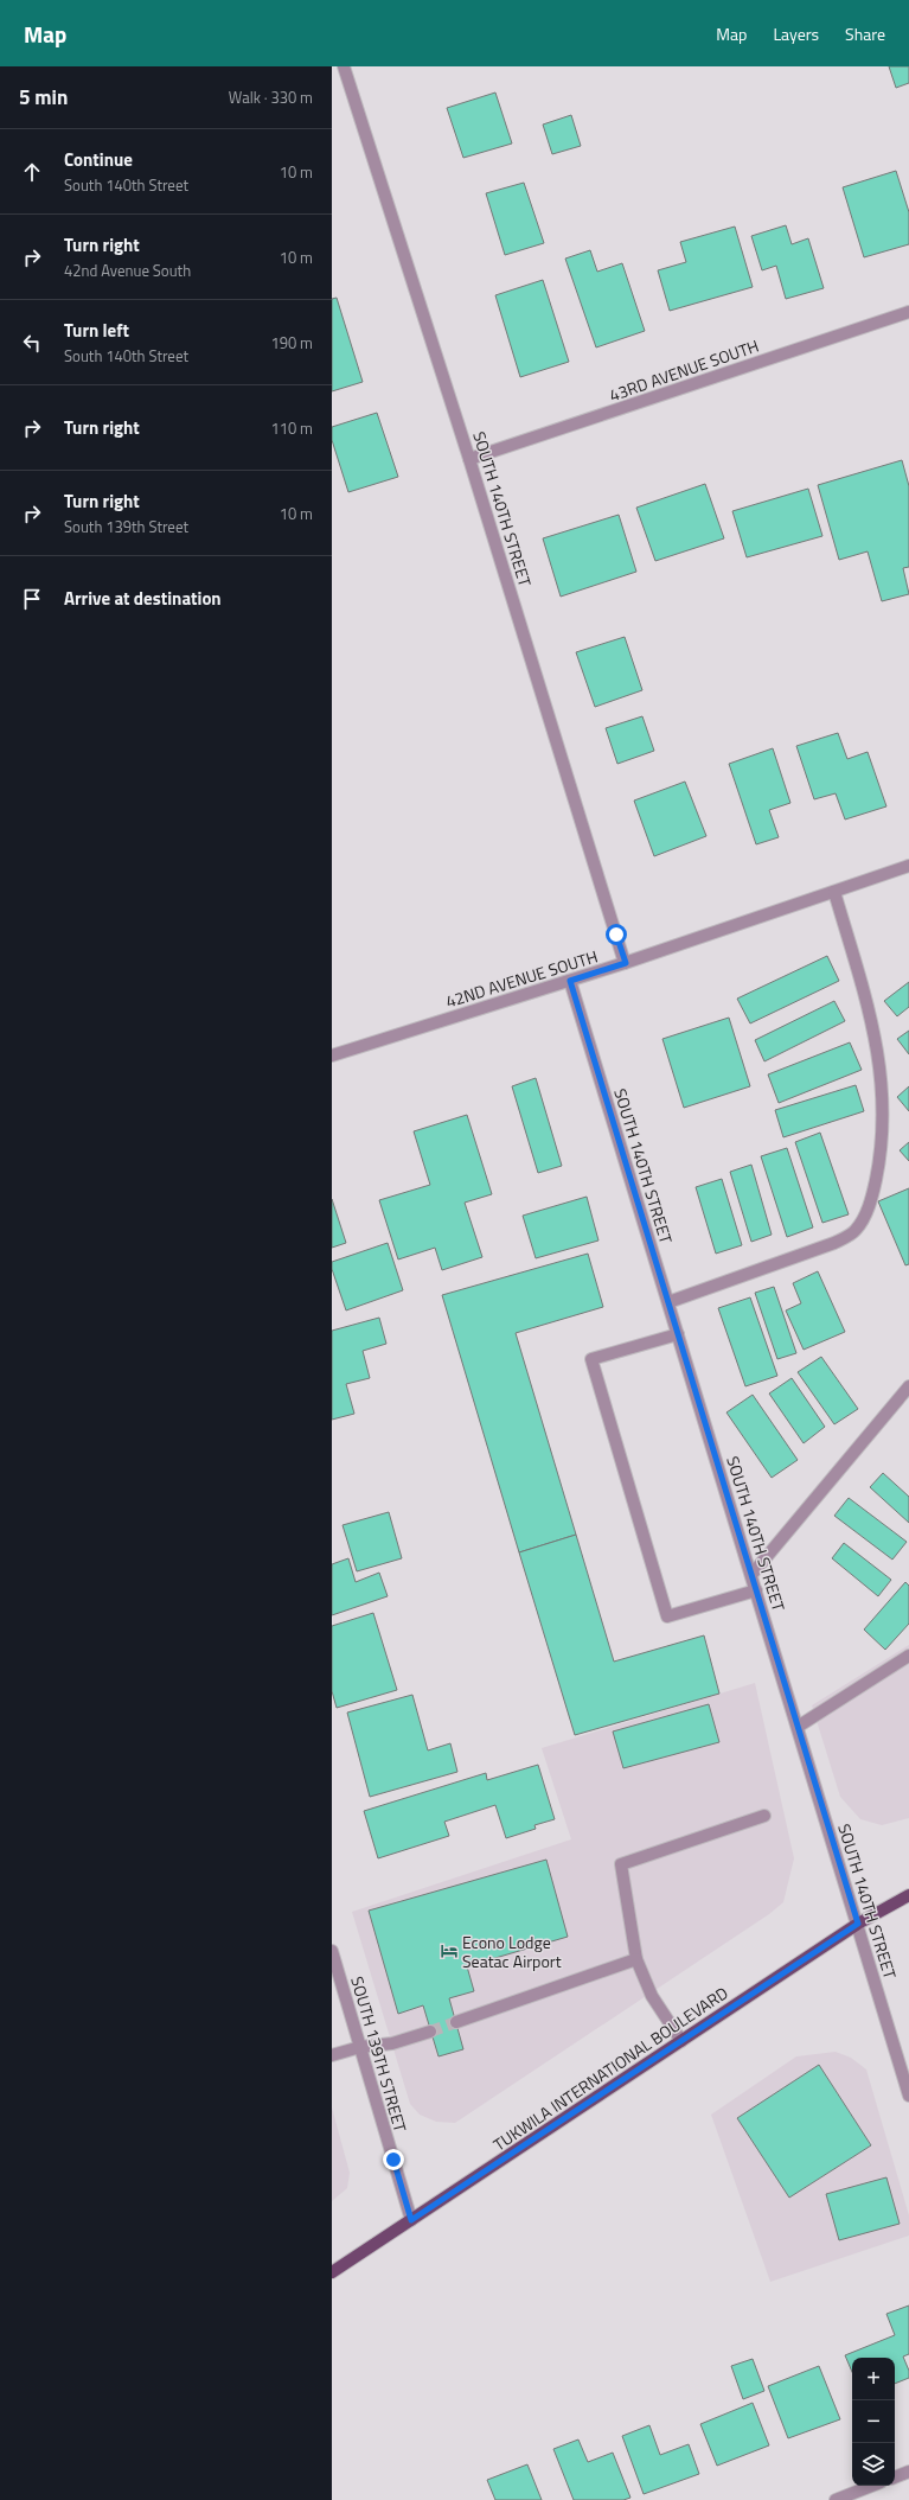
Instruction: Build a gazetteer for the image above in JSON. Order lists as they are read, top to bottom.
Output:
{
  "streets": {
    "main road": ["TUKWILA INTERNATIONAL BOULEVARD"],
    "street": [
      "43RD AVENUE SOUTH",
      "SOUTH 140TH STREET",
      "42ND AVENUE SOUTH",
      "SOUTH 139TH STREET"
    ]
  },
  "crossings": [
    ["43RD AVENUE SOUTH", "SOUTH 140TH STREET"],
    ["SOUTH 140TH STREET", "42ND AVENUE SOUTH"],
    ["SOUTH 140TH STREET", "TUKWILA INTERNATIONAL BOULEVARD"],
    ["SOUTH 139TH STREET", "TUKWILA INTERNATIONAL BOULEVARD"]
  ],
  "places": {
    "hotel": ["Econo Lodge Seatac Airport"]
  },
  "page": {
    "header": "Map",
    "nav": ["Map", "Layers", "Share"],
    "heading": ["5 min", "Walk · 330 m"],
    "list": [
      ["Continue", "South 140th Street", "10 m"],
      ["Turn right", "42nd Avenue South", "10 m"],
      ["Turn left", "South 140th Street", "190 m"],
      ["Turn right", "110 m"],
      ["Turn right", "South 139th Street", "10 m"],
      "Arrive at destination"
    ],
    "map_buttons": ["+", "−"]
  }
}
